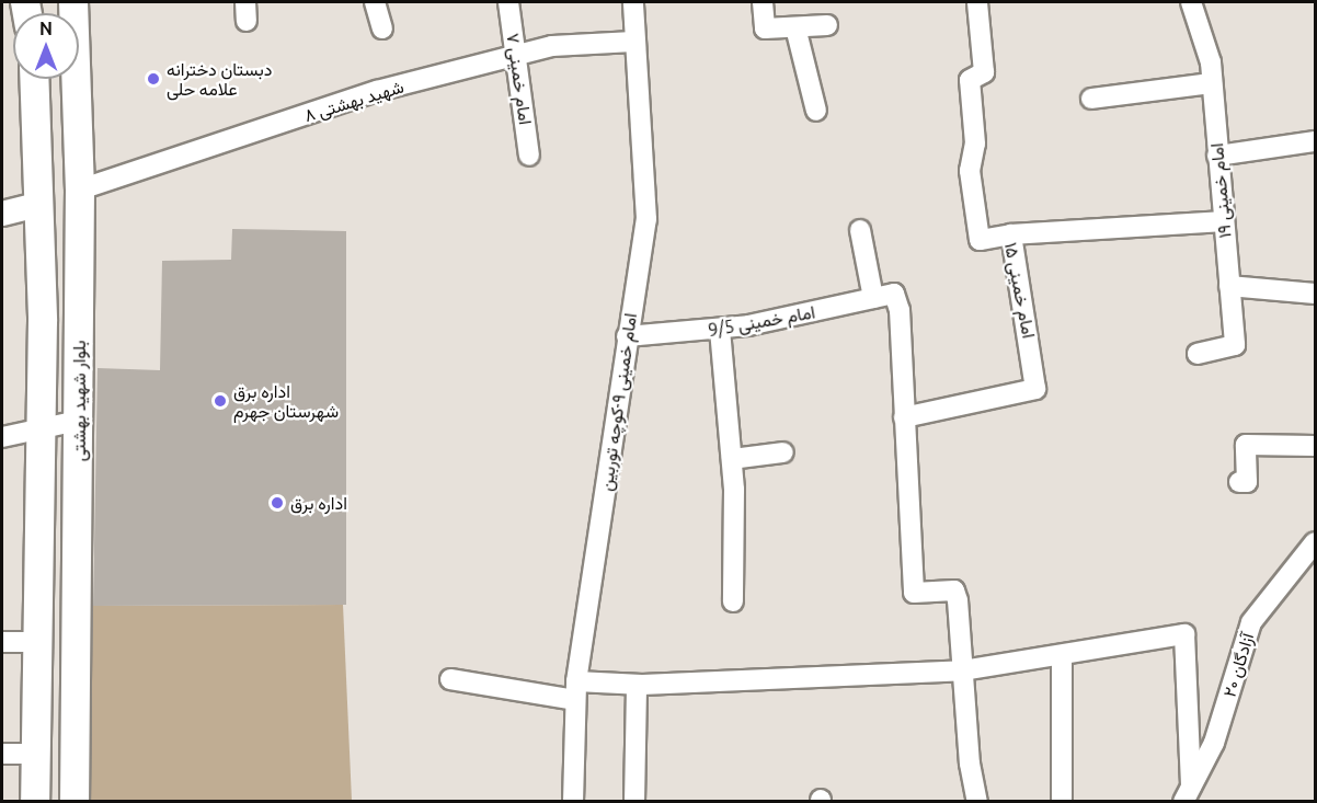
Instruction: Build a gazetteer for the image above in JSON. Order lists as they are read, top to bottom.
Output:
{
  "streets": {
    "main road": ["بلوار شهید بهشتی"],
    "street": [
      "امام خمینی ۷",
      "شهید بهشتی ۸",
      "امام خمینی ۱۹",
      "امام خمینی ۱۵",
      "امام خمینی 9/5",
      "امام خمینی ۹-کوچه توربین",
      "آزادگان ۲۰"
    ]
  },
  "crossings": [
    ["امام خمینی ۷", "شهید بهشتی ۸"],
    ["شهید بهشتی ۸", "بلوار شهید بهشتی"],
    ["شهید بهشتی ۸", "امام خمینی ۹-کوچه توربین"],
    ["امام خمینی ۱۵", "امام خمینی 9/5"],
    ["امام خمینی 9/5", "امام خمینی ۹-کوچه توربین"]
  ],
  "places": ["دبستان دخترانه علامه حلی", "اداره برق شهرستان جهرم", "اداره برق"],
  "north": "top"
}
